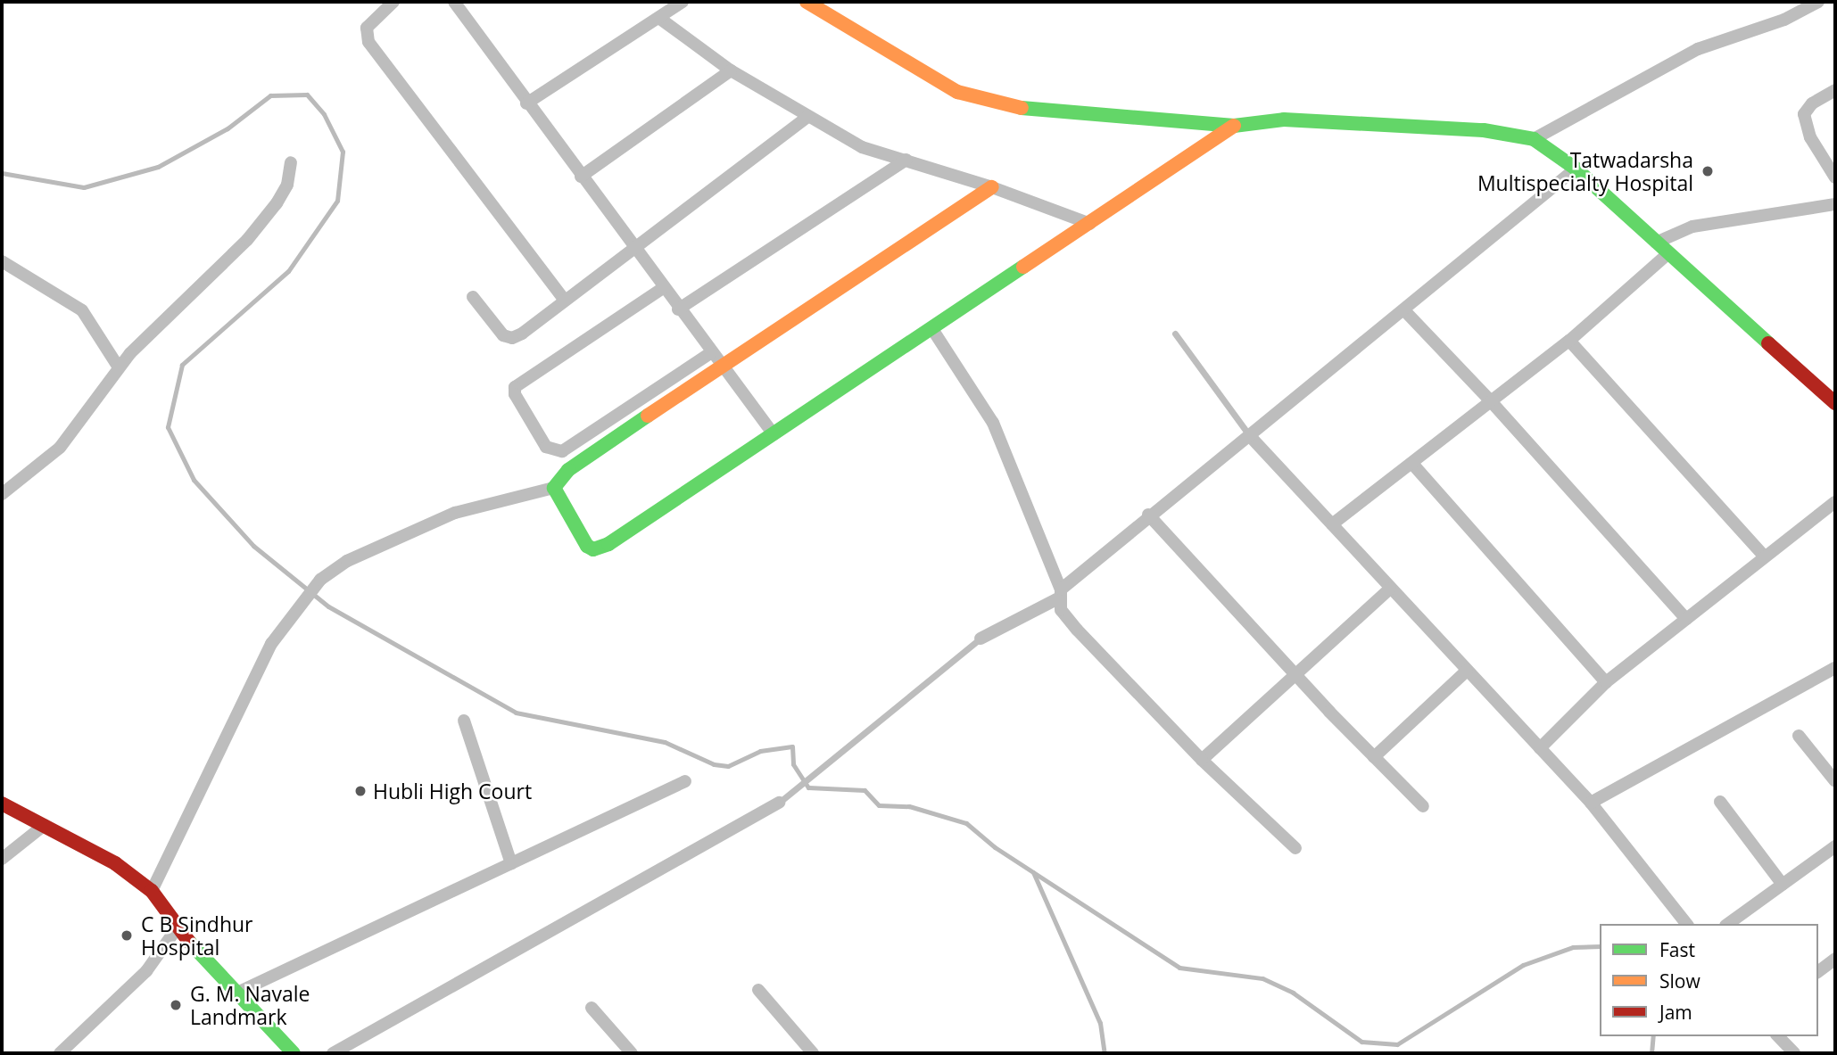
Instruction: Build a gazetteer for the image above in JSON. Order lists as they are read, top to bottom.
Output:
{
  "places": [
    "Tatwadarsha Multispecialty Hospital",
    "Hubli High Court",
    "C B Sindhur Hospital",
    "G. M. Navale Landmark"
  ],
  "legend": ["Fast", "Slow", "Jam"]
}
